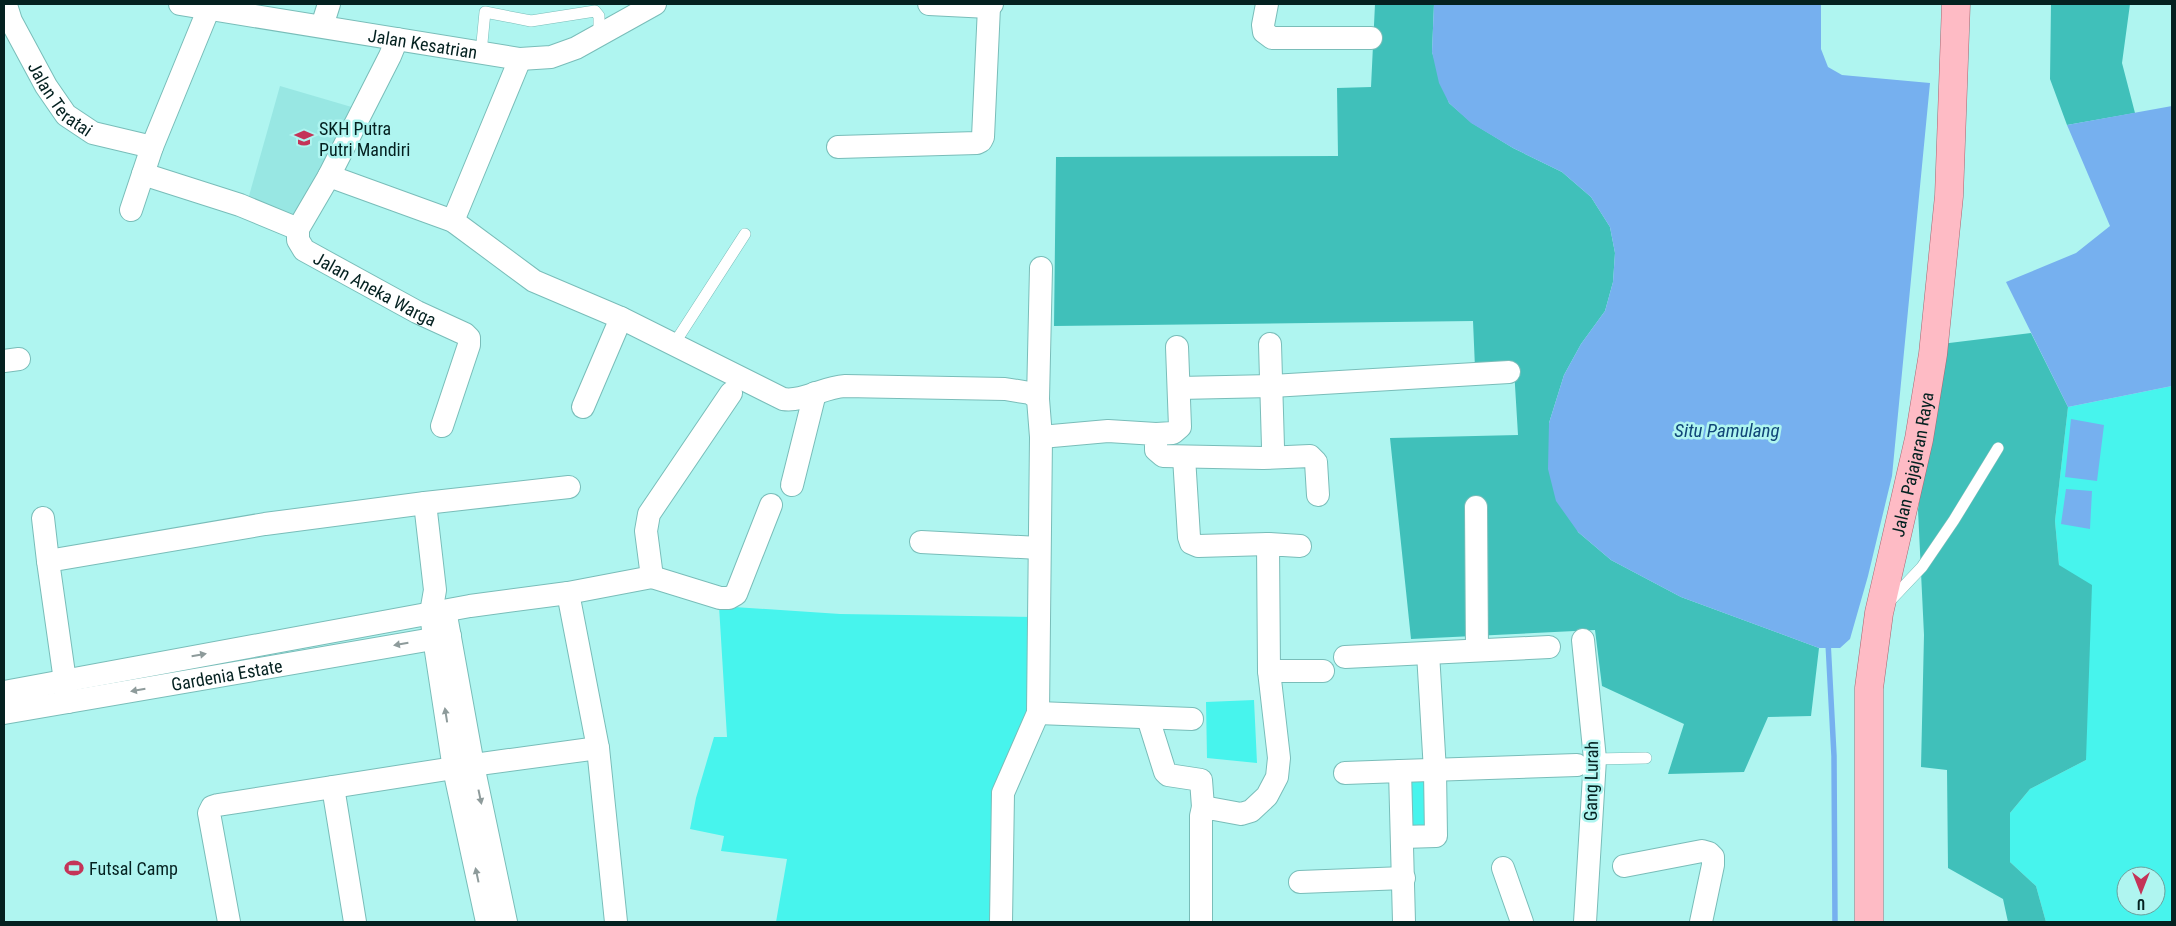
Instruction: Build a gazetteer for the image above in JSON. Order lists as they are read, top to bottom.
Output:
{
  "streets": {
    "main road": ["Jalan Pajajaran Raya"],
    "street": [
      "Jalan Kesatrian",
      "Jalan Teratai",
      "Jalan Aneka Warga",
      "Gardenia Estate",
      "Gang Lurah"
    ]
  },
  "water": ["Situ Pamulang"],
  "places": {
    "school or university": ["SKH Putra Putri Mandiri"],
    "sports": ["Futsal Camp"]
  },
  "north": "bottom"
}
